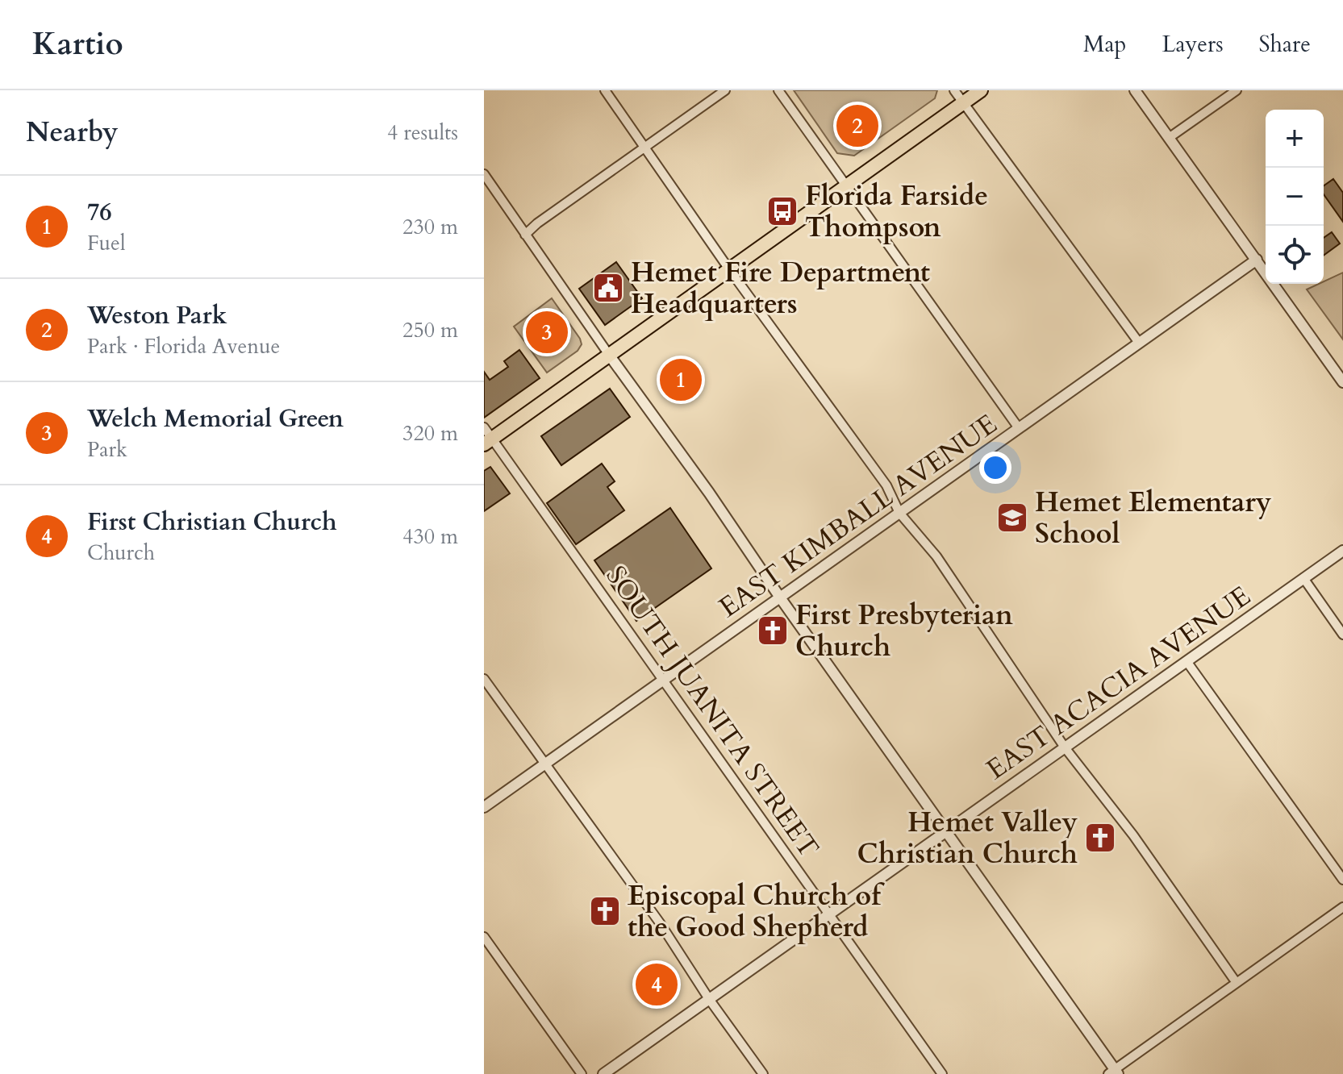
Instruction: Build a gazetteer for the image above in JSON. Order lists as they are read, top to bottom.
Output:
{
  "streets": {
    "street": ["EAST KIMBALL AVENUE", "EAST ACACIA AVENUE", "SOUTH JUANITA STREET"]
  },
  "crossings": [
    ["EAST KIMBALL AVENUE", "SOUTH JUANITA STREET"],
    ["EAST ACACIA AVENUE", "SOUTH JUANITA STREET"]
  ],
  "places": {
    "bus stop": ["Florida Farside Thompson"],
    "public building": ["Hemet Fire Department Headquarters"],
    "school or university": ["Hemet Elementary School"],
    "church": ["First Presbyterian Church", "Hemet Valley Christian Church", "Episcopal Church of the Good Shepherd"]
  },
  "page": {
    "header": "Kartio",
    "nav": ["Map", "Layers", "Share"],
    "heading": ["Nearby", "4 results"],
    "pins": [
      "2",
      "3",
      "1",
      "4"
    ],
    "map_buttons": ["+", "−"],
    "list": [
      {
        "mark": "1",
        "name": "76",
        "note": "Fuel",
        "value": "230 m"
      },
      {
        "mark": "2",
        "name": "Weston Park",
        "note": "Park · Florida Avenue",
        "value": "250 m"
      },
      {
        "mark": "3",
        "name": "Welch Memorial Green",
        "note": "Park",
        "value": "320 m"
      },
      {
        "mark": "4",
        "name": "First Christian Church",
        "note": "Church",
        "value": "430 m"
      }
    ]
  }
}
